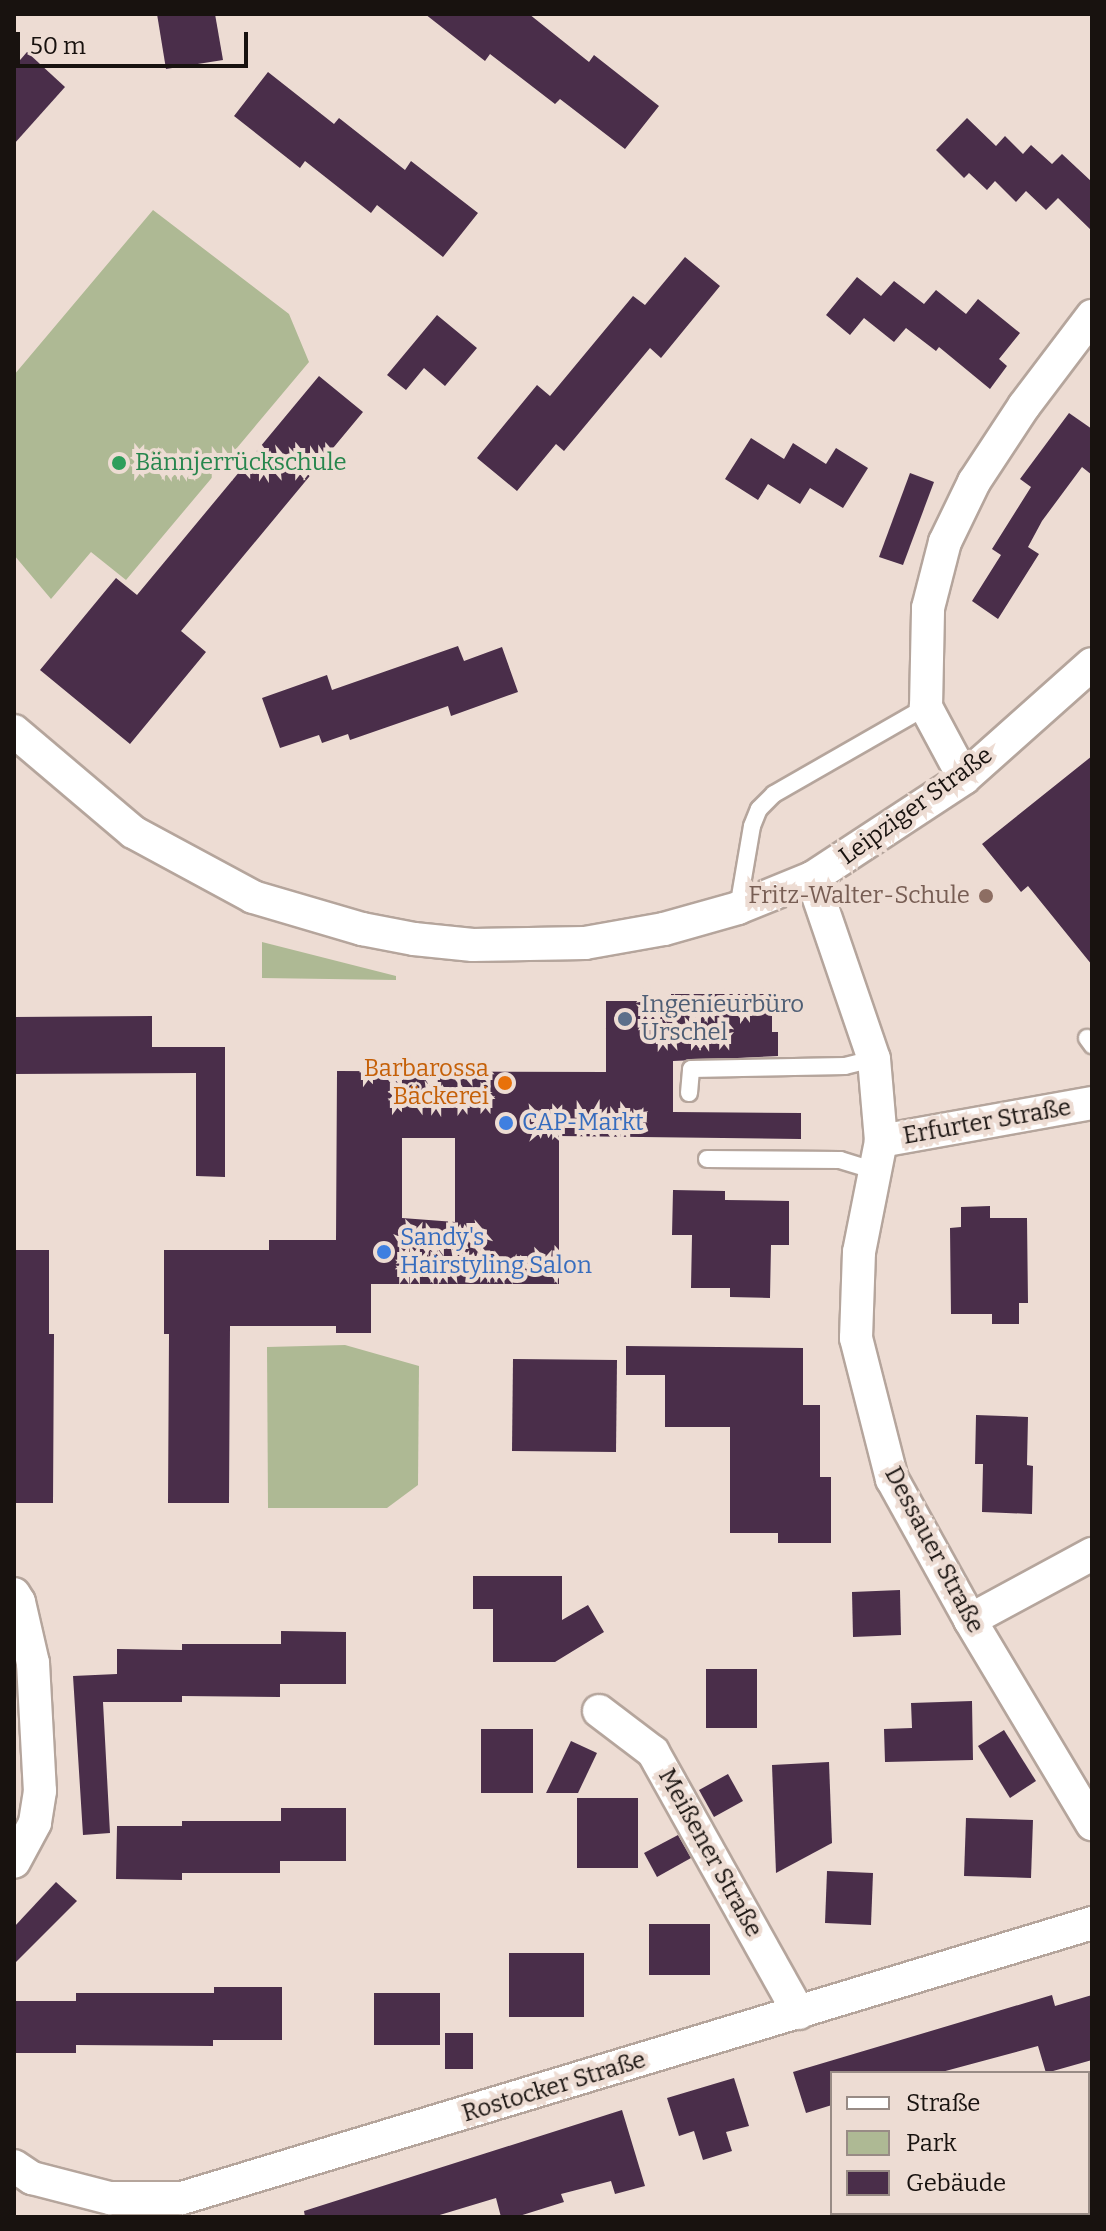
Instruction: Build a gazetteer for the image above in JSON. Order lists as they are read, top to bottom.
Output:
{
  "streets": {
    "street": [
      "Leipziger Straße",
      "Erfurter Straße",
      "Dessauer Straße",
      "Meißener Straße",
      "Rostocker Straße"
    ]
  },
  "crossings": [
    ["Leipziger Straße", "Dessauer Straße"],
    ["Erfurter Straße", "Dessauer Straße"],
    ["Meißener Straße", "Rostocker Straße"]
  ],
  "places": [
    "Bännjerrückschule",
    "Fritz-Walter-Schule",
    "Ingenieurbüro Urschel",
    "Barbarossa Bäckerei",
    "CAP-Markt",
    "Sandy's Hairstyling Salon"
  ],
  "legend": ["Straße", "Park", "Gebäude"],
  "scale_bar": "50 m"
}
